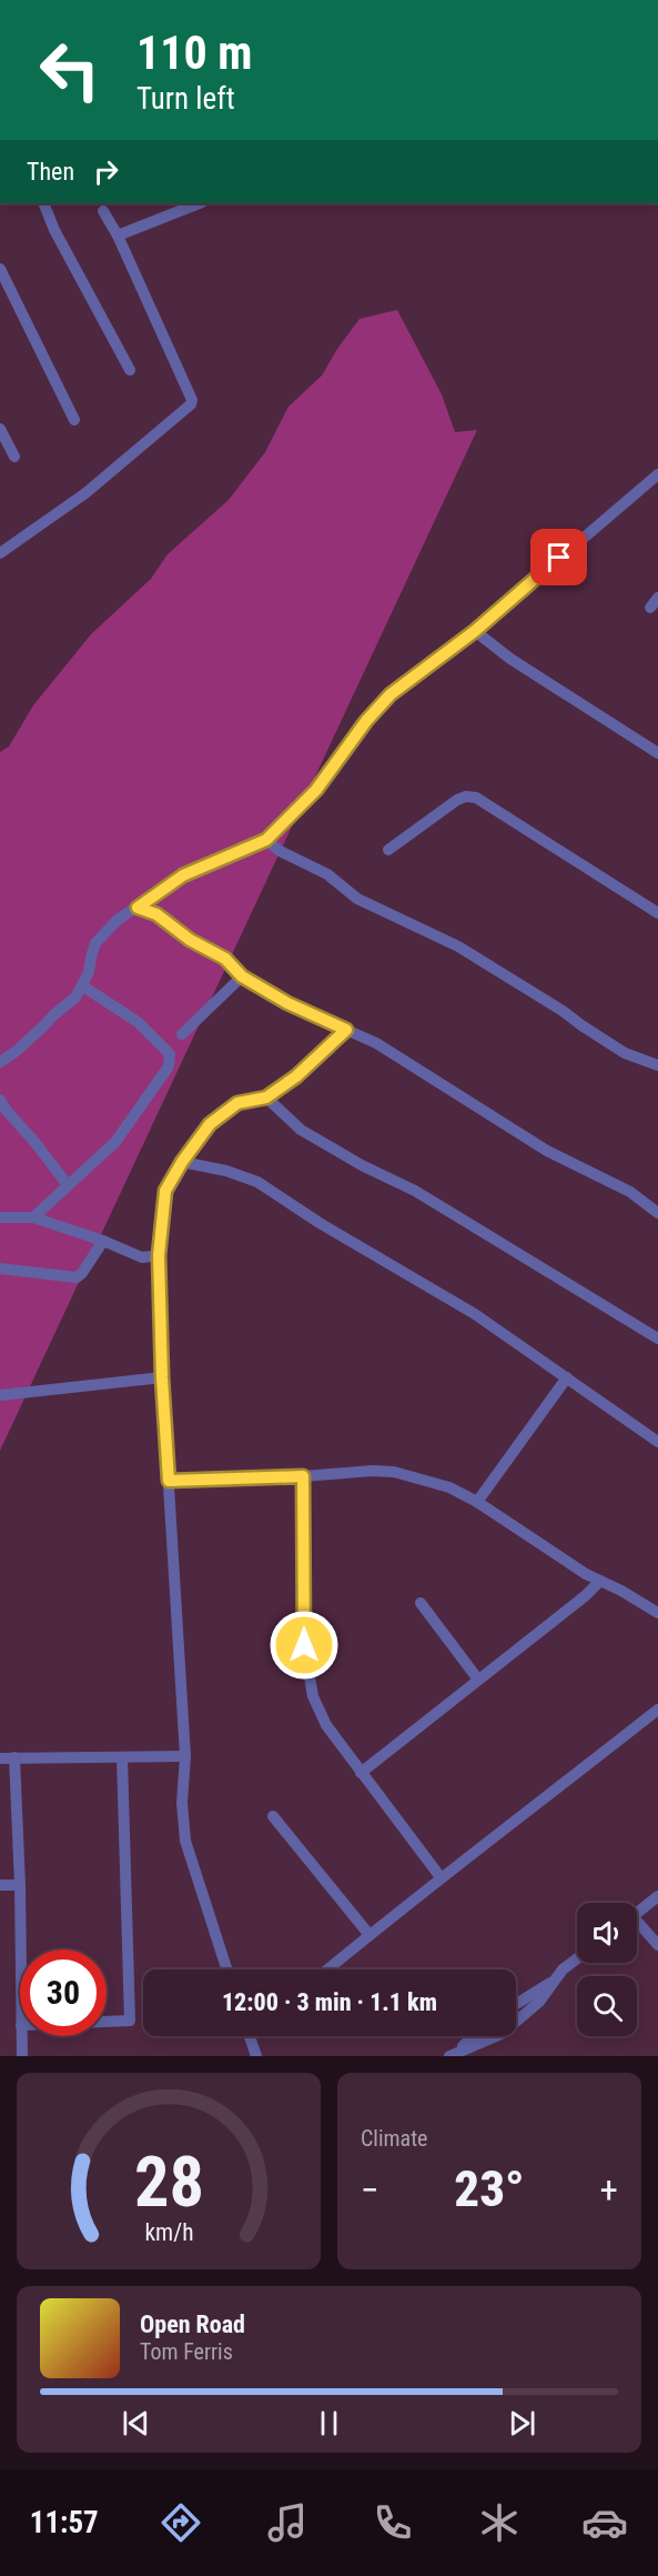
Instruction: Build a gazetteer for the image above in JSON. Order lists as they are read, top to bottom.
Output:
{
  "page": {
    "turn": ["110 m", "Turn left"],
    "then": "Then",
    "limit": "30",
    "trip": "12:00 · 3 min · 1.1 km",
    "tile": "Climate",
    "heat": ["−", "23°", "+"],
    "song": ["Open Road", "Tom Ferris"],
    "tabs": "11:57",
    "gauge": ["28", "km/h"]
  }
}
